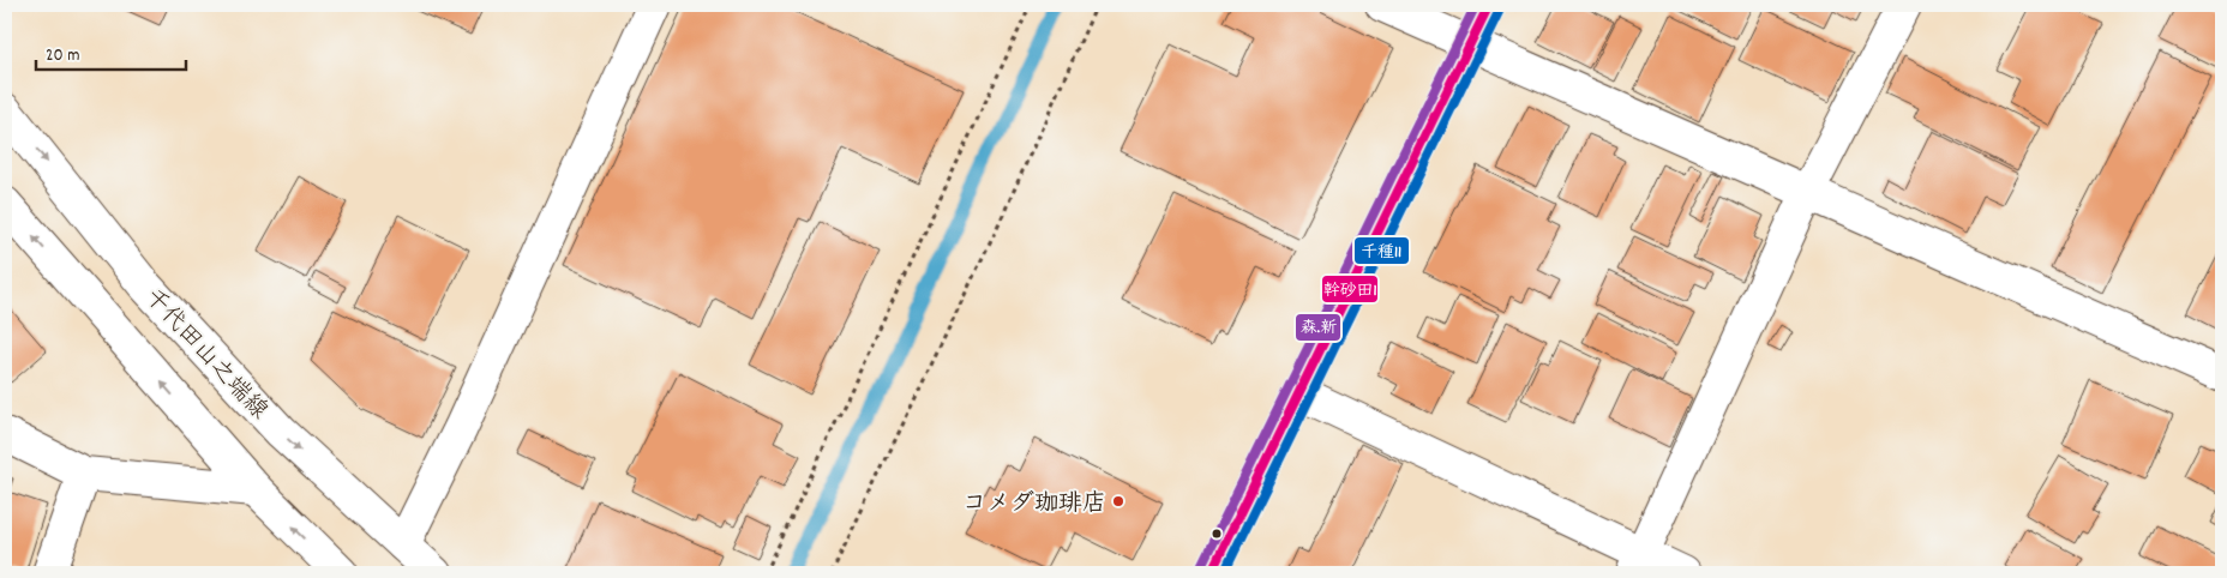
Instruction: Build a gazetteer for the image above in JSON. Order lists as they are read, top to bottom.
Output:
{
  "streets": {
    "street": ["千代田山之端線"]
  },
  "places": ["コメダ珈琲店"],
  "lines": ["transit line 幹砂田1", "transit line 森.新", "transit line 千種11"],
  "scale_bar": "20 m"
}
